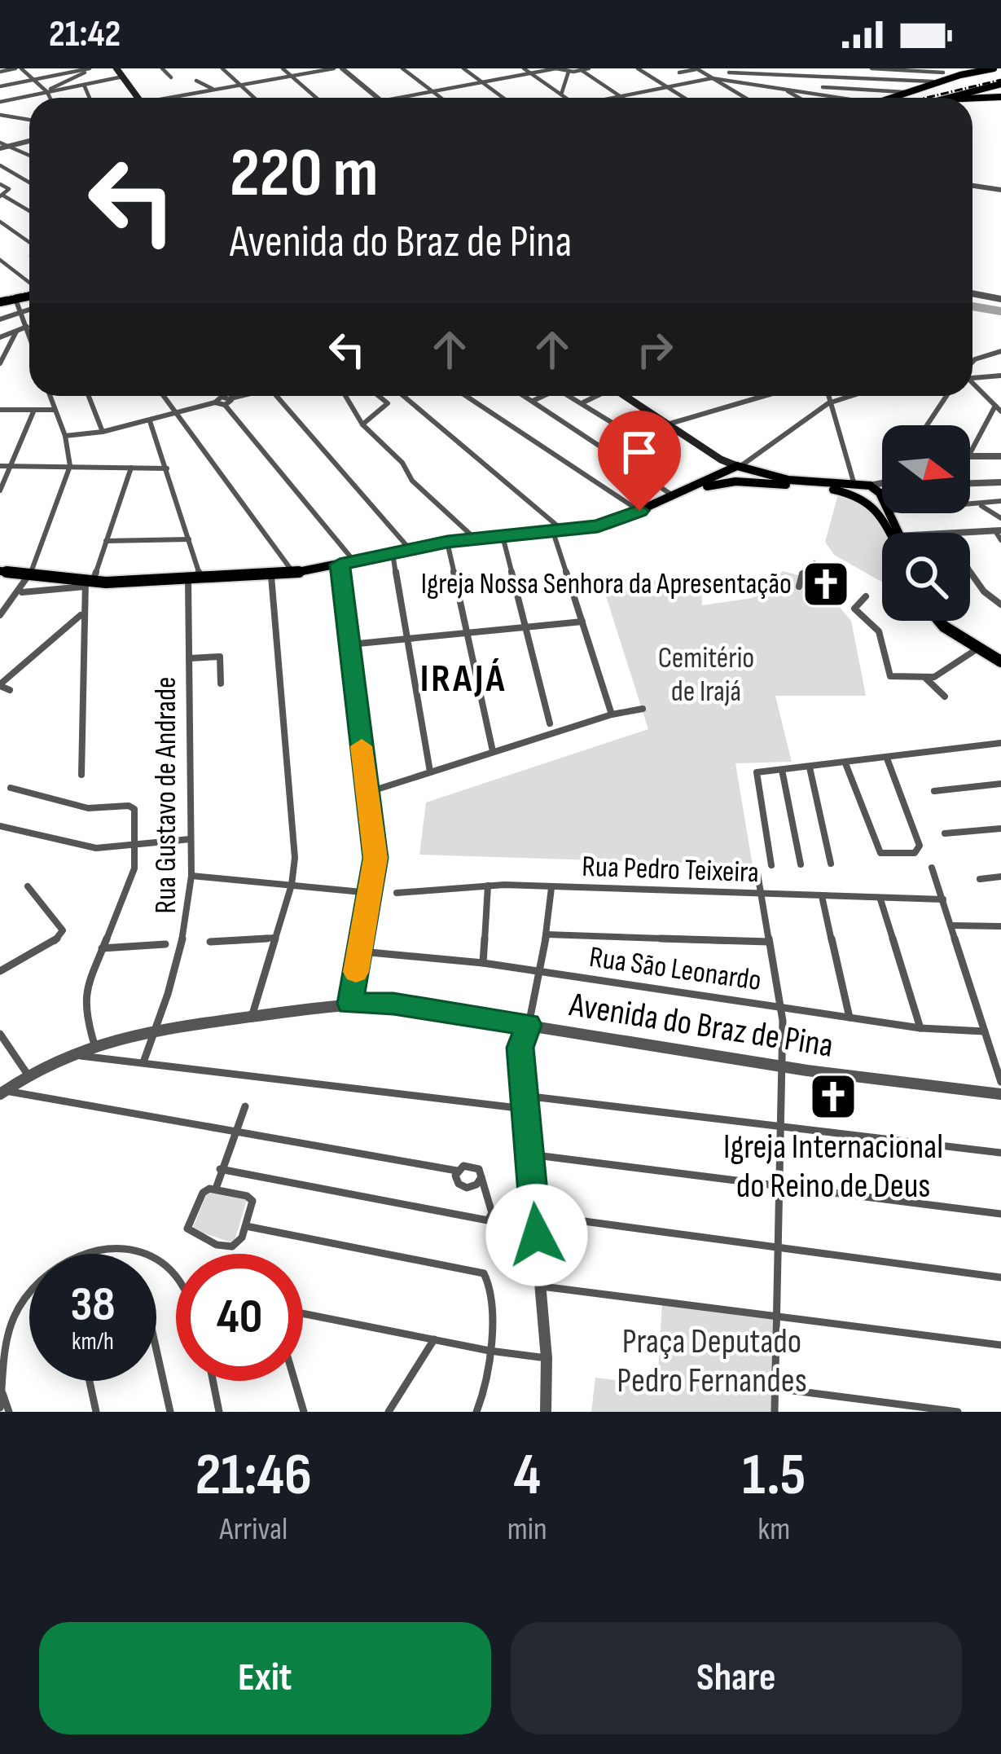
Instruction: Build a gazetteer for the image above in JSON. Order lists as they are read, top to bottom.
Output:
{
  "streets": {
    "street": [
      "Rua Gustavo de Andrade",
      "Rua Pedro Teixeira",
      "Rua São Leonardo",
      "Avenida do Braz de Pina"
    ]
  },
  "crossings": [
    ["Rua Gustavo de Andrade", "Avenida do Braz de Pina"]
  ],
  "districts": ["IRAJÁ"],
  "parks": ["Cemitério de Irajá", "Praça Deputado Pedro Fernandes"],
  "places": {
    "church": ["Igreja Nossa Senhora da Apresentação", "Igreja Internacional do Reino de Deus"]
  },
  "north": "right",
  "page": {
    "status": "21:42",
    "turn": ["220 m", "Avenida do Braz de Pina"],
    "speed": "38 km/h",
    "limit": "40",
    "eta": [
      "21:46",
      "Arrival",
      "4",
      "min",
      "1.5",
      "km"
    ],
    "buttons": ["Exit", "Share"]
  }
}
